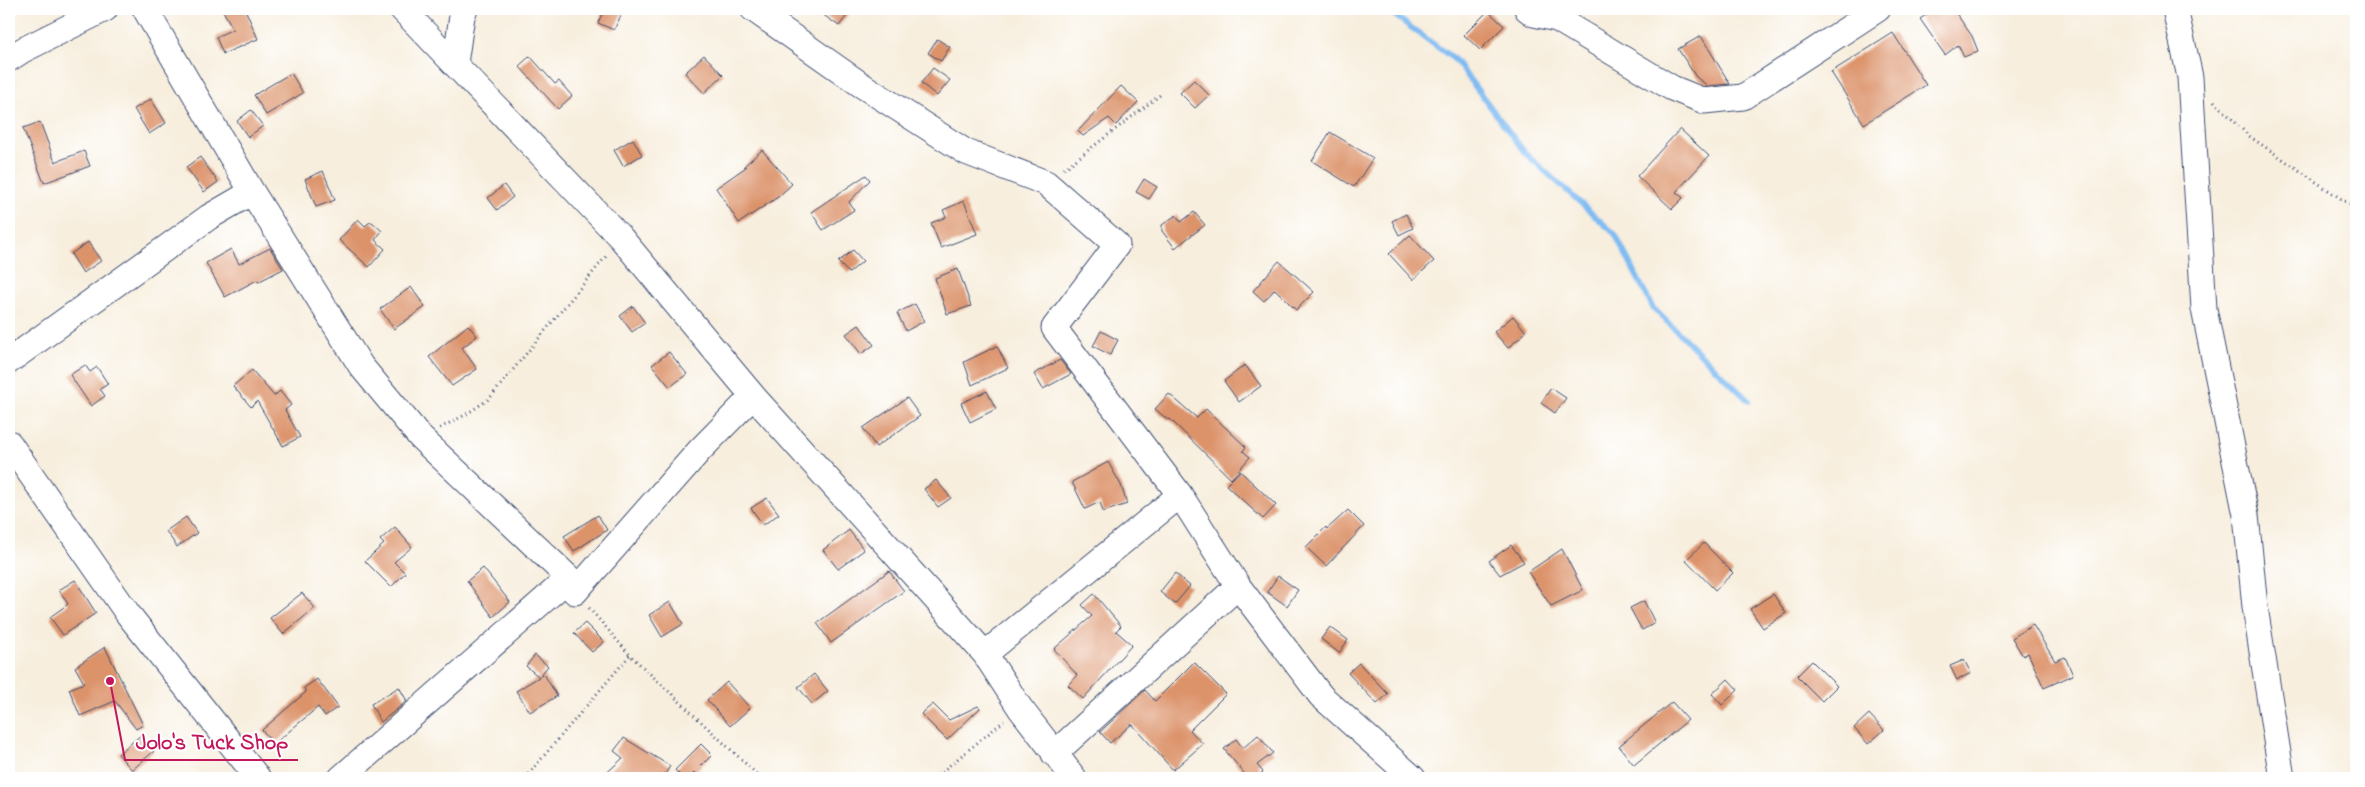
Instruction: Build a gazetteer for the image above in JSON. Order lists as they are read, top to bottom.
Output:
{
  "places": ["Jolo's Tuck Shop"]
}
